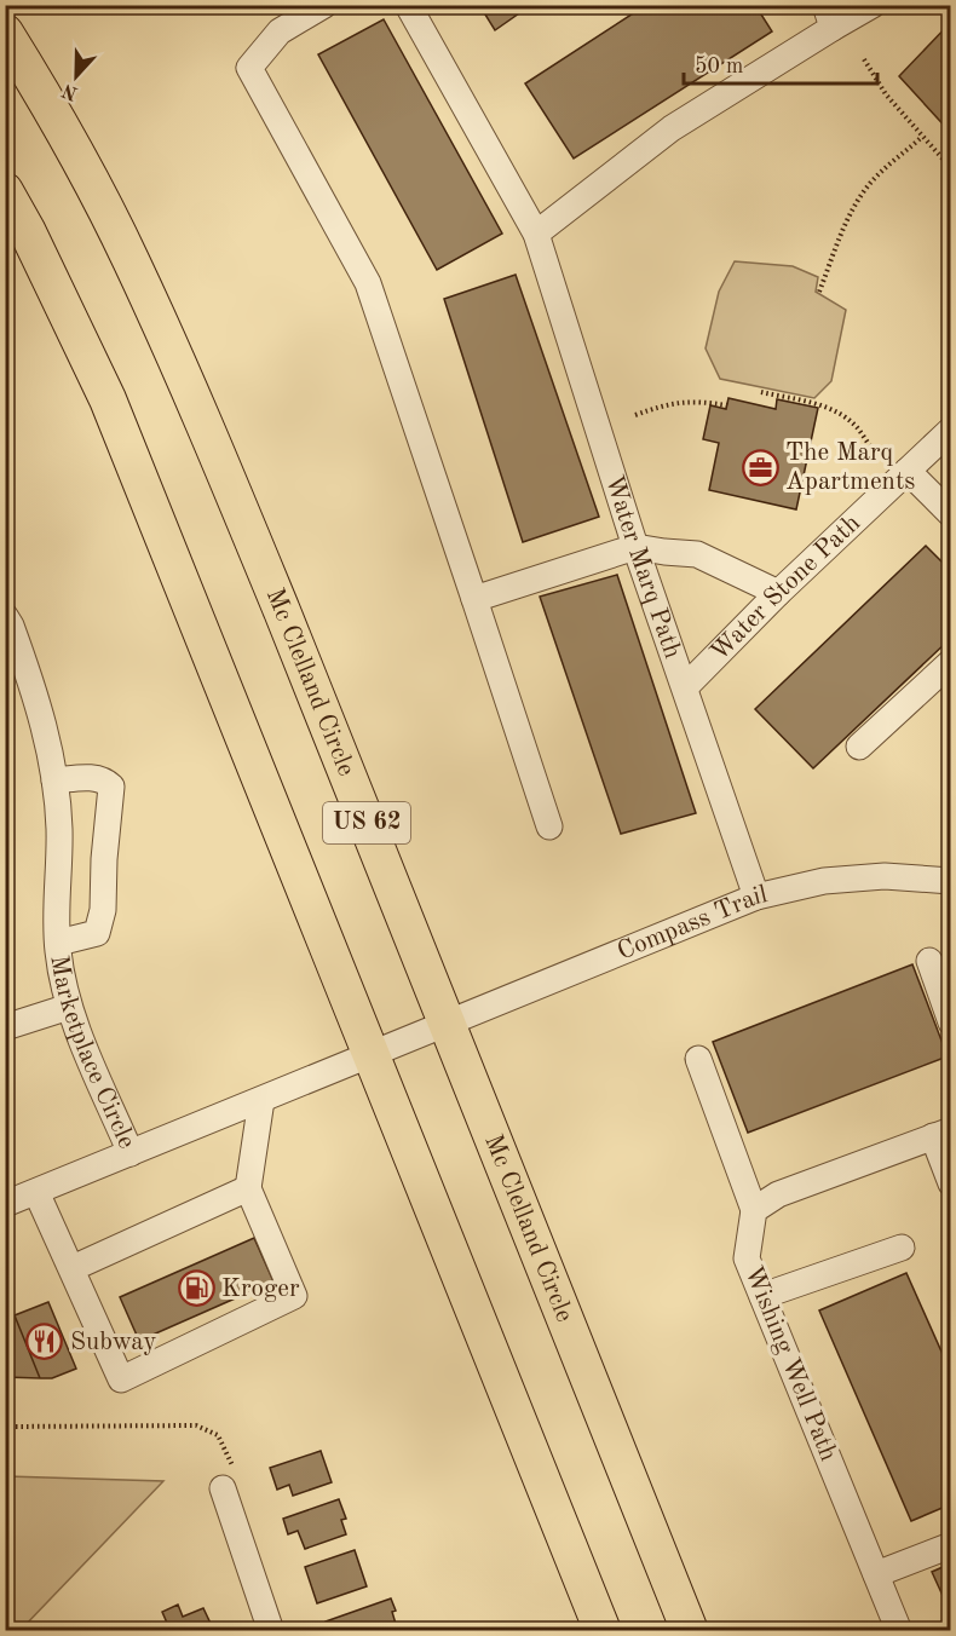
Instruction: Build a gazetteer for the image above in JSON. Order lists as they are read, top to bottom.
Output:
{
  "streets": {
    "highway": ["Mc Clelland Circle", "US 62"],
    "street": [
      "Water Marq Path",
      "Water Stone Path",
      "Compass Trail",
      "Marketplace Circle",
      "Wishing Well Path"
    ]
  },
  "crossings": [
    ["Water Marq Path", "Water Stone Path"],
    ["Water Marq Path", "Compass Trail"],
    ["Mc Clelland Circle", "Compass Trail"],
    ["Mc Clelland Circle", "Marketplace Circle"],
    ["US 62", "Marketplace Circle"],
    ["Compass Trail", "Marketplace Circle"]
  ],
  "places": {
    "office": ["The Marq Apartments"],
    "fuel station": ["Kroger"],
    "restaurant": ["Subway"]
  },
  "scale_bar": "50 m",
  "north": "bottom"
}
